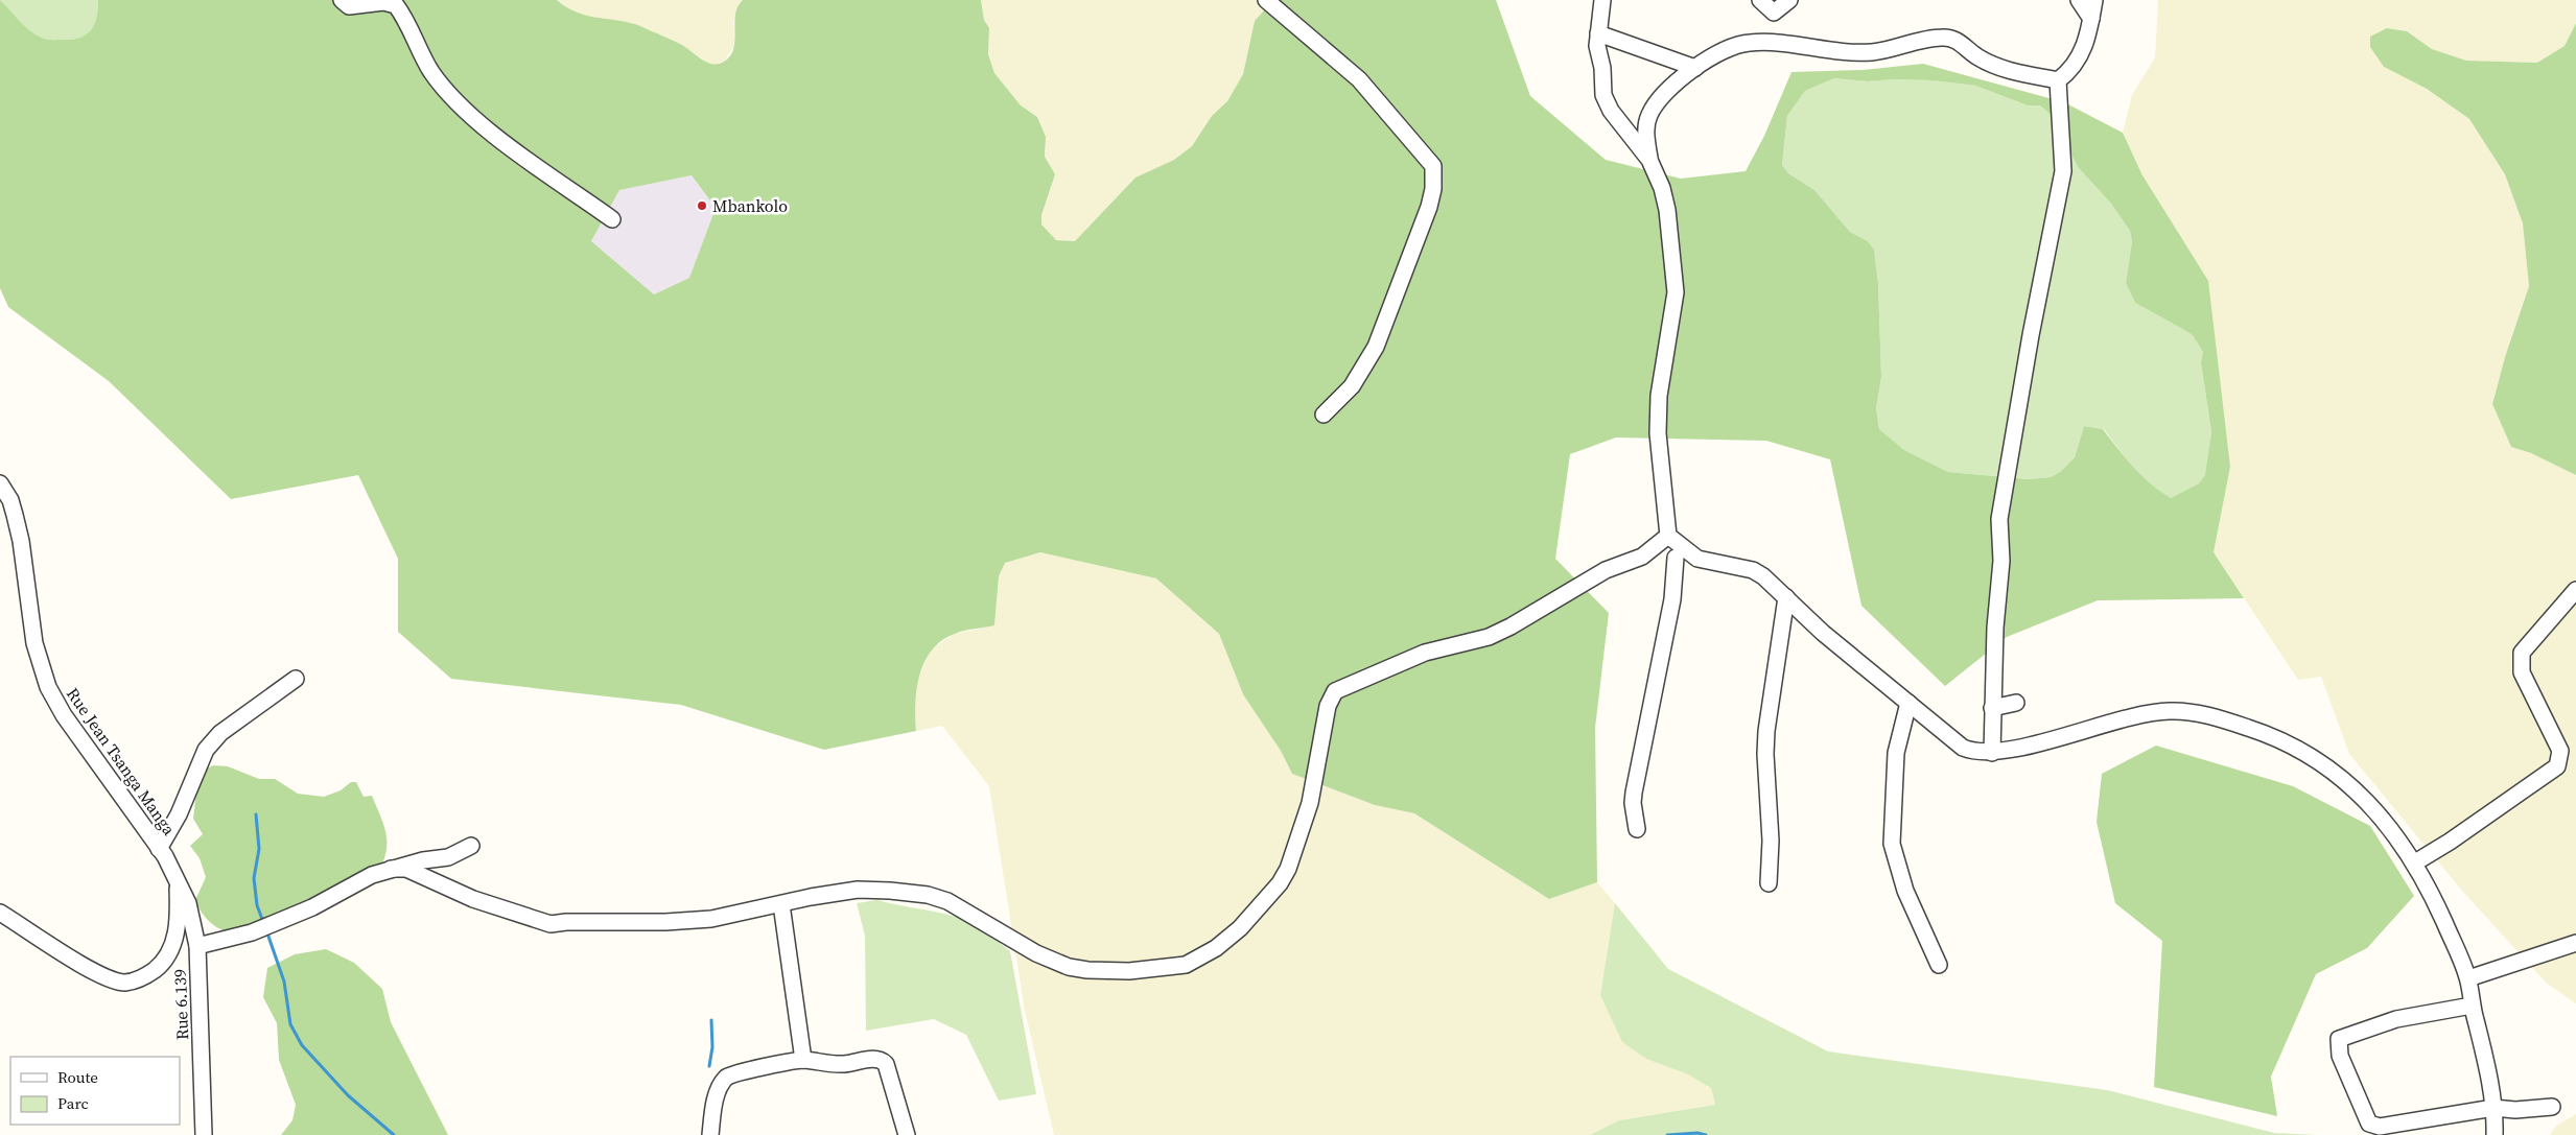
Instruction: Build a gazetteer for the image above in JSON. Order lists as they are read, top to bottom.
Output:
{
  "streets": {
    "street": ["Rue Jean Tsanga Manga", "Rue 6.139"]
  },
  "crossings": [
    ["Rue Jean Tsanga Manga", "Rue 6.139"]
  ],
  "places": ["Mbankolo"],
  "legend": ["Route", "Parc"]
}
